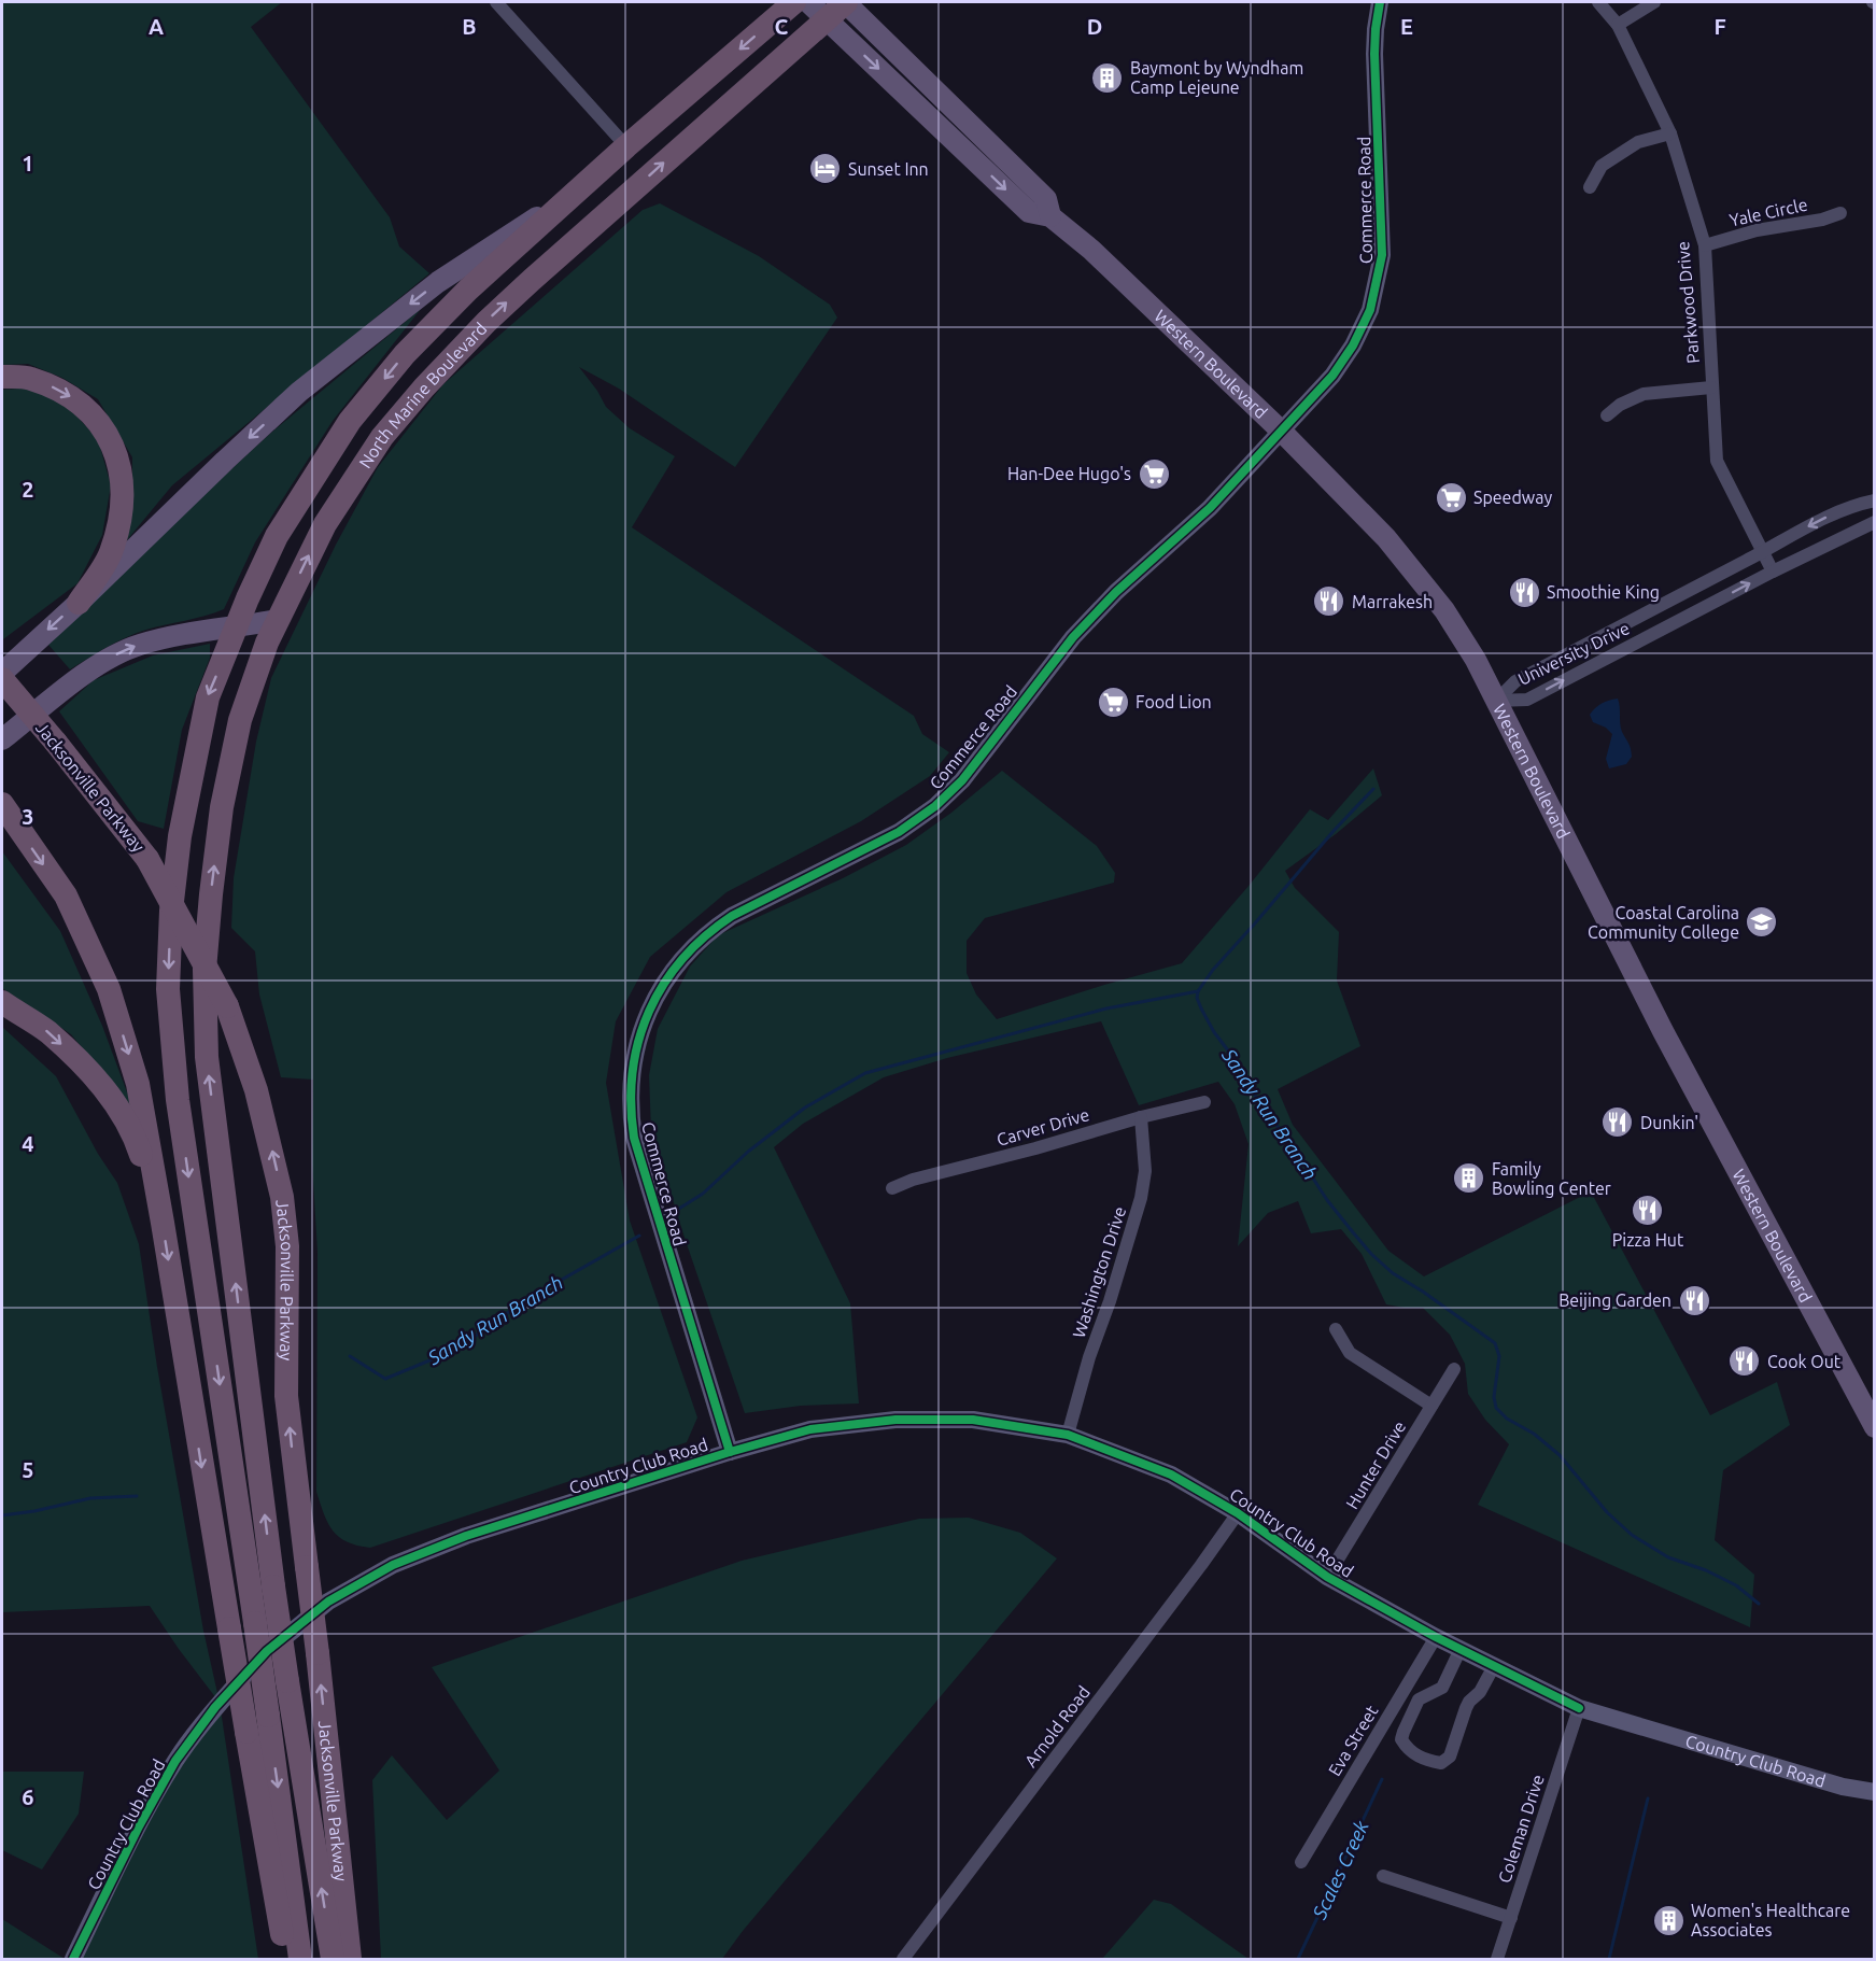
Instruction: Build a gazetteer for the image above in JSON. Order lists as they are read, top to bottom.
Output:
{
  "streets": {
    "highway": ["North Marine Boulevard", "Jacksonville Parkway"],
    "main road": ["Commerce Road", "Western Boulevard", "Country Club Road"],
    "street": [
      "Yale Circle",
      "Parkwood Drive",
      "University Drive",
      "Carver Drive",
      "Washington Drive",
      "Hunter Drive",
      "Arnold Road",
      "Eva Street",
      "Coleman Drive"
    ]
  },
  "crossings": [
    ["Commerce Road", "Western Boulevard"],
    ["Commerce Road", "Country Club Road"],
    ["Yale Circle", "Parkwood Drive"],
    ["Parkwood Drive", "University Drive"],
    ["Western Boulevard", "North Marine Boulevard"],
    ["Western Boulevard", "University Drive"],
    ["Carver Drive", "Washington Drive"],
    ["Washington Drive", "Country Club Road"],
    ["Hunter Drive", "Country Club Road"],
    ["Country Club Road", "Arnold Road"],
    ["Country Club Road", "Eva Street"],
    ["Country Club Road", "Coleman Drive"]
  ],
  "water": ["Sandy Run Branch", "Scales Creek"],
  "places": {
    "building": ["Baymont by Wyndham Camp Lejeune", "Family Bowling Center", "Women's Healthcare Associates"],
    "hotel": ["Sunset Inn"],
    "supermarket": ["Han-Dee Hugo's", "Speedway", "Food Lion"],
    "restaurant": [
      "Smoothie King",
      "Marrakesh",
      "Dunkin'",
      "Pizza Hut",
      "Beijing Garden",
      "Cook Out"
    ],
    "school or university": ["Coastal Carolina Community College"]
  },
  "grid": {
    "columns": [
      "A",
      "B",
      "C",
      "D",
      "E",
      "F"
    ],
    "rows": [
      "1",
      "2",
      "3",
      "4",
      "5",
      "6"
    ]
  }
}
